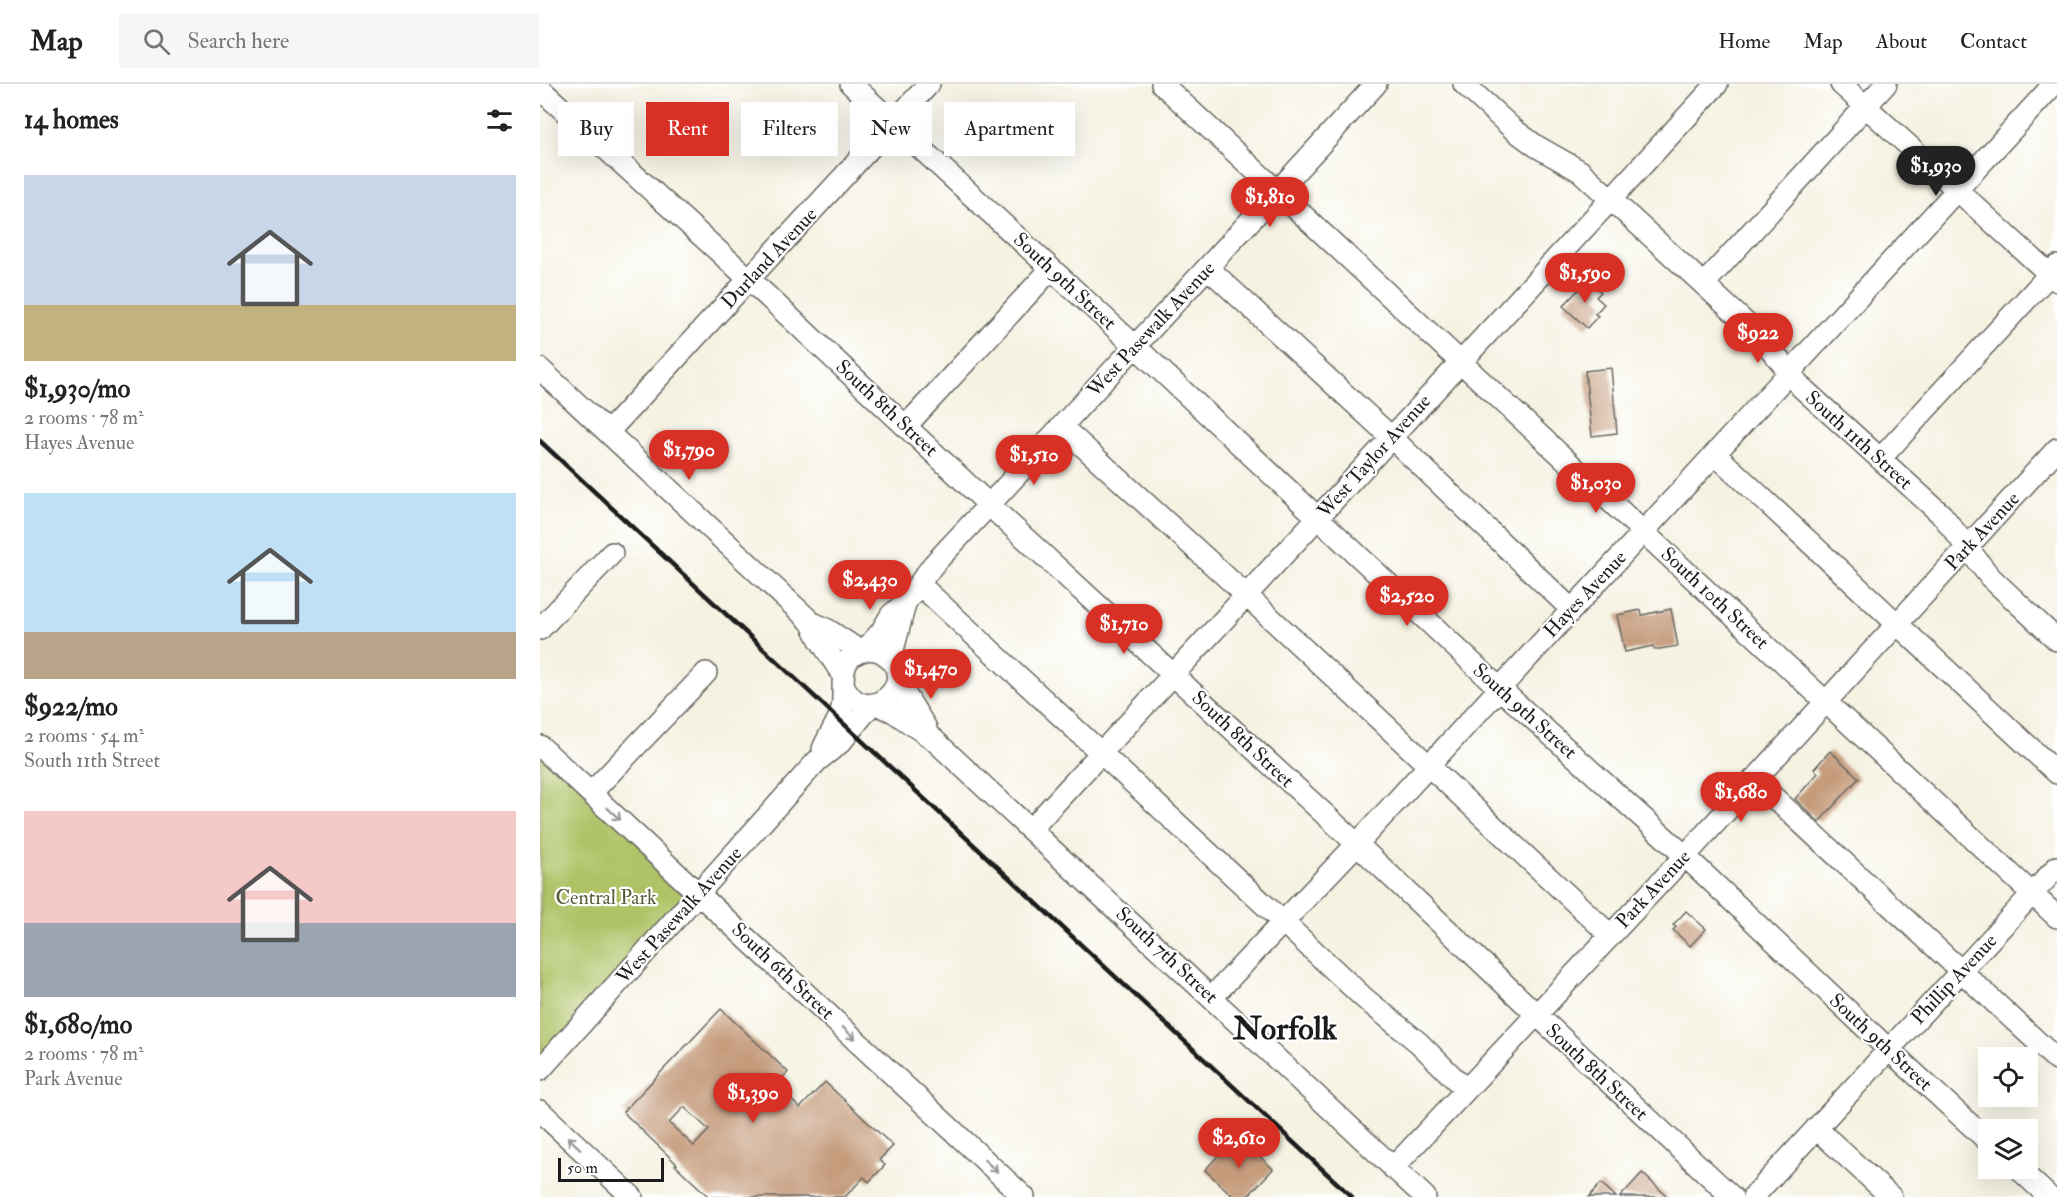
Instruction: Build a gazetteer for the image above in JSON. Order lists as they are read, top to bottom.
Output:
{
  "streets": {
    "street": [
      "Durland Avenue",
      "South 9th Street",
      "West Pasewalk Avenue",
      "South 8th Street",
      "South 11th Street",
      "West Taylor Avenue",
      "Park Avenue",
      "Hayes Avenue",
      "South 10th Street",
      "South 7th Street",
      "South 6th Street",
      "Phillip Avenue"
    ]
  },
  "crossings": [
    ["Durland Avenue", "South 8th Street"],
    ["South 9th Street", "West Pasewalk Avenue"],
    ["South 9th Street", "West Taylor Avenue"],
    ["South 9th Street", "Park Avenue"],
    ["South 9th Street", "Hayes Avenue"],
    ["South 9th Street", "Phillip Avenue"],
    ["West Pasewalk Avenue", "South 8th Street"],
    ["West Pasewalk Avenue", "South 10th Street"],
    ["West Pasewalk Avenue", "South 7th Street"],
    ["West Pasewalk Avenue", "South 6th Street"],
    ["South 8th Street", "West Taylor Avenue"],
    ["South 8th Street", "Park Avenue"],
    ["South 8th Street", "Hayes Avenue"],
    ["South 11th Street", "West Taylor Avenue"],
    ["South 11th Street", "Park Avenue"],
    ["South 11th Street", "Hayes Avenue"],
    ["West Taylor Avenue", "South 10th Street"],
    ["West Taylor Avenue", "South 7th Street"],
    ["Park Avenue", "South 10th Street"],
    ["Park Avenue", "South 7th Street"],
    ["Hayes Avenue", "South 10th Street"],
    ["Hayes Avenue", "South 7th Street"],
    ["South 10th Street", "Phillip Avenue"]
  ],
  "one_way": ["South 6th Street"],
  "districts": ["Norfolk"],
  "parks": ["Central Park"],
  "scale_bar": "50 m",
  "page": {
    "header": "Map",
    "search": "Search here",
    "nav": [
      "Home",
      "Map",
      "About",
      "Contact"
    ],
    "heading": "14 homes",
    "chip": [
      "Buy",
      "Rent",
      "Filters",
      "New",
      "Apartment"
    ],
    "price": [
      "$1,930",
      "$1,810",
      "$1,590",
      "$922",
      "$1,790",
      "$1,510",
      "$1,030",
      "$2,430",
      "$2,520",
      "$1,710",
      "$1,470",
      "$1,680",
      "$1,390",
      "$2,610"
    ],
    "list": [
      {
        "name": "$1,930/mo",
        "note": "2 rooms · 78 m² · Hayes Avenue"
      },
      {
        "name": "$922/mo",
        "note": "2 rooms · 54 m² · South 11th Street"
      },
      {
        "name": "$1,680/mo",
        "note": "2 rooms · 78 m² · Park Avenue"
      }
    ],
    "scale": "50 m"
  }
}
